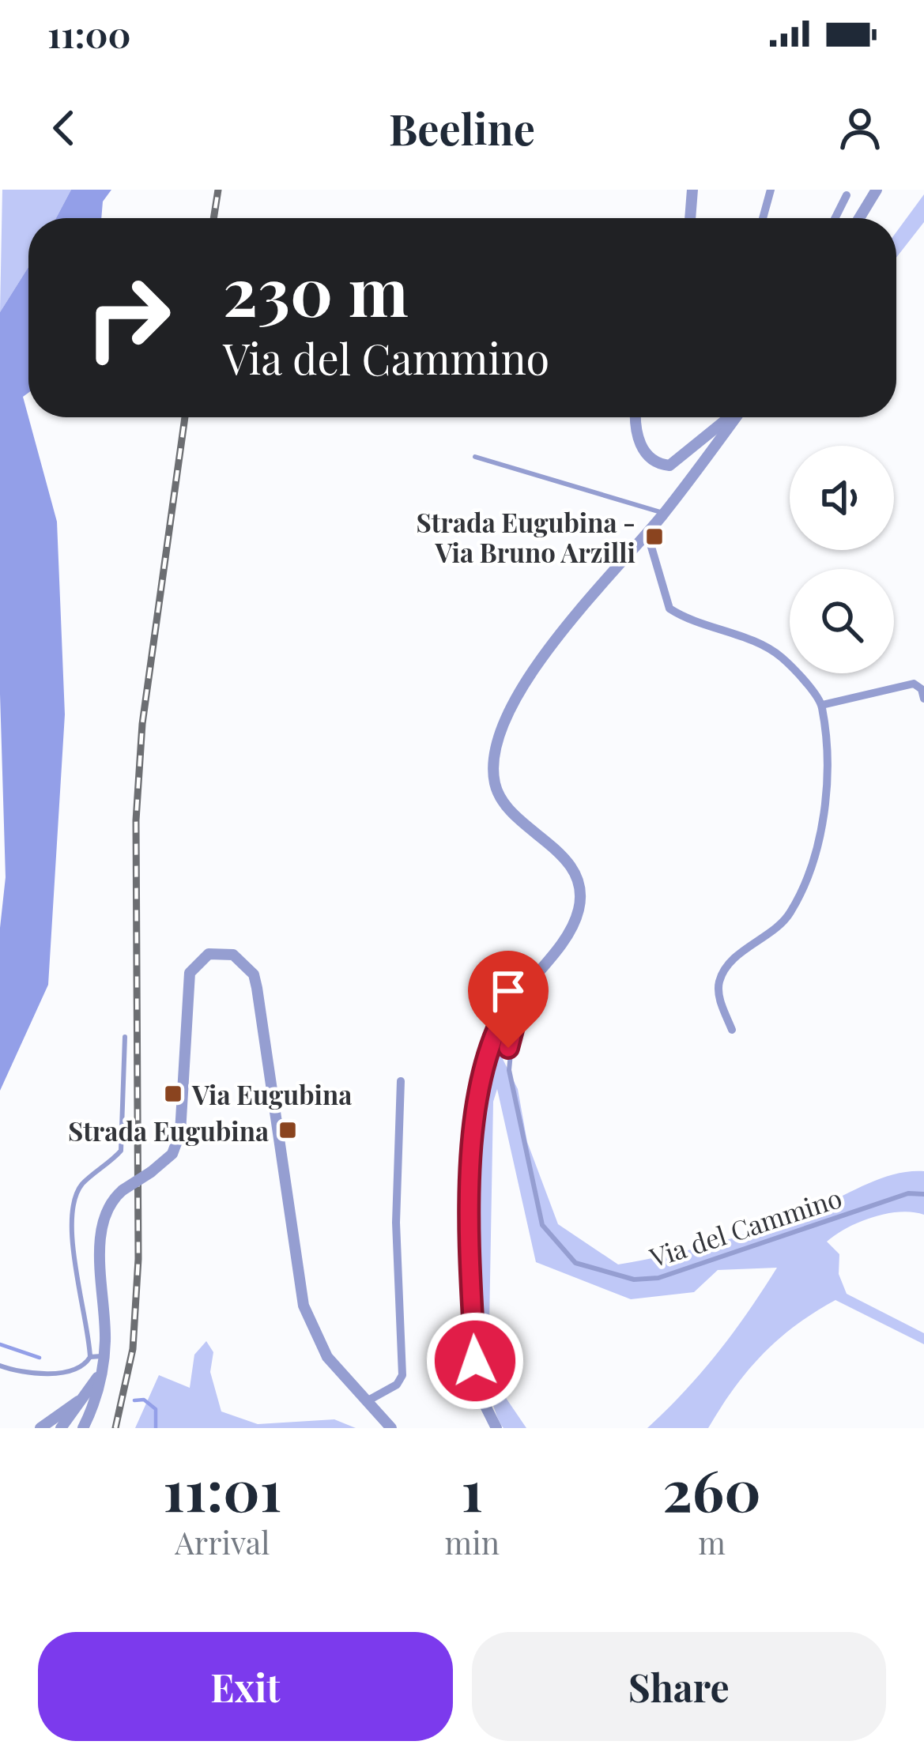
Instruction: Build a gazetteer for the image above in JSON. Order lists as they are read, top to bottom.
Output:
{
  "streets": {
    "lane": ["Via del Cammino"]
  },
  "places": {
    "transit": ["Strada Eugubina - Via Bruno Arzilli", "Via Eugubina", "Strada Eugubina"]
  },
  "page": {
    "status": "11:00",
    "header": "Beeline",
    "turn": ["230 m", "Via del Cammino"],
    "eta": [
      "11:01",
      "Arrival",
      "1",
      "min",
      "260",
      "m"
    ],
    "buttons": ["Exit", "Share"]
  }
}
